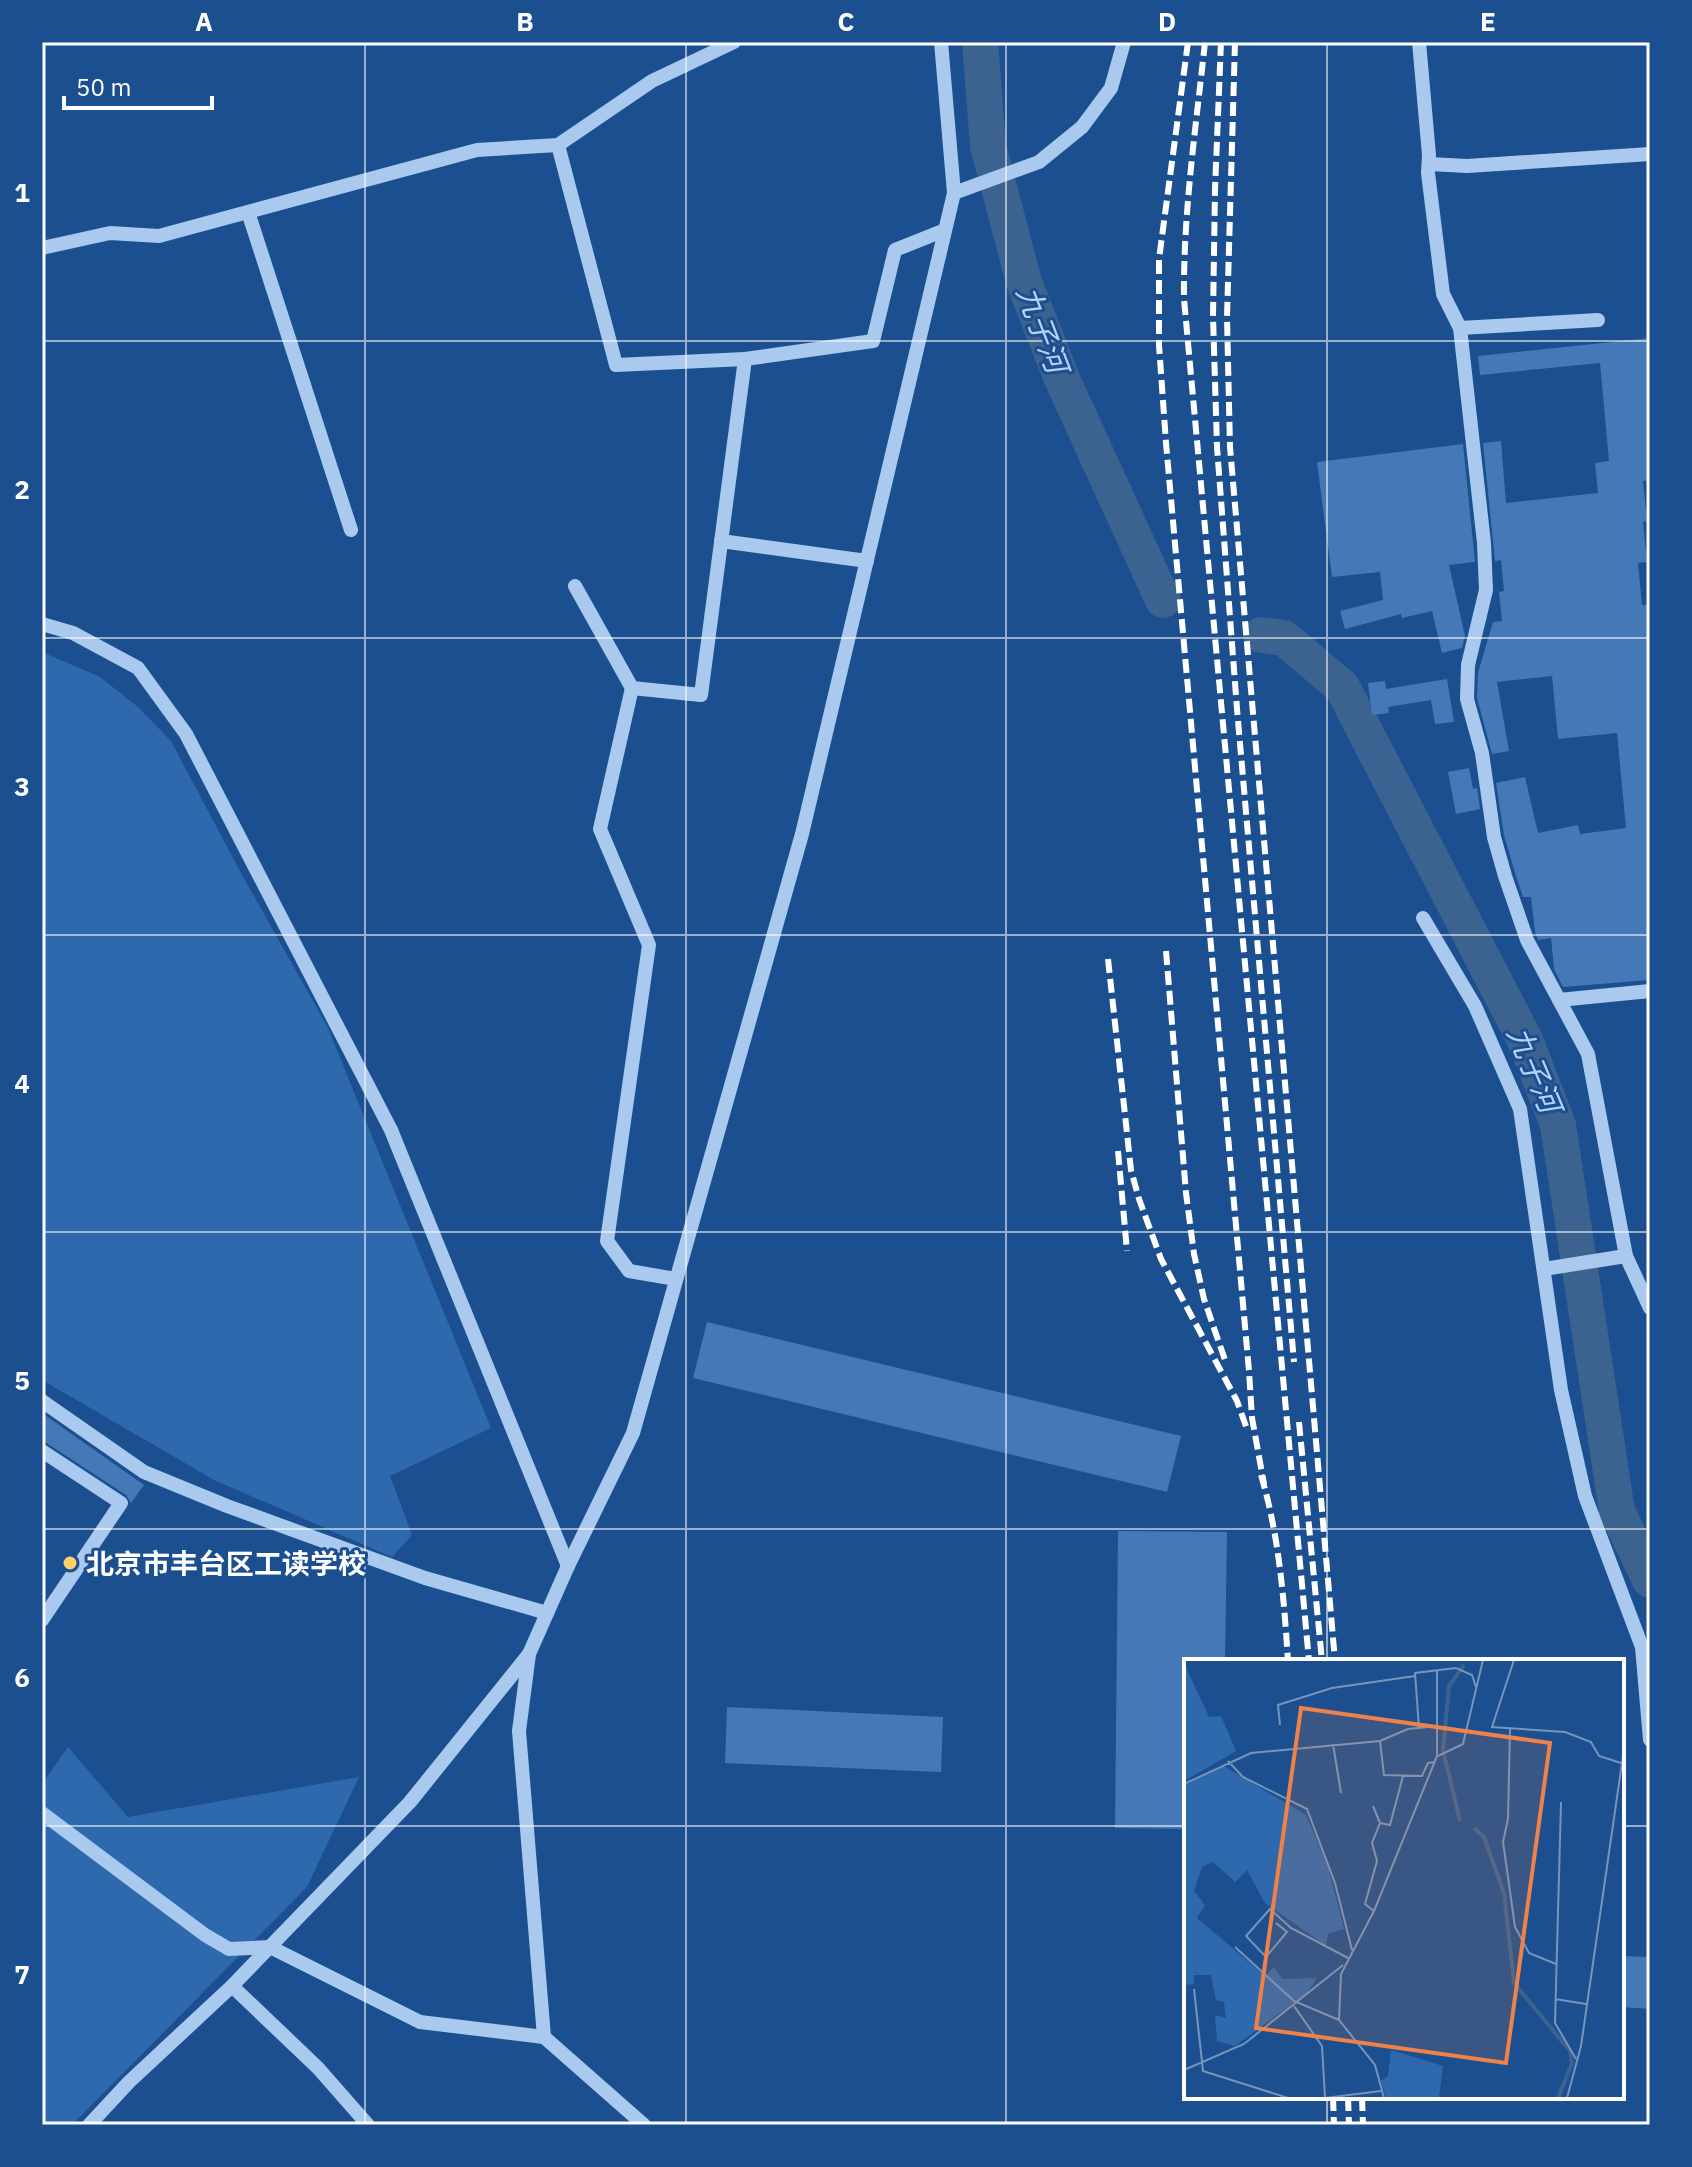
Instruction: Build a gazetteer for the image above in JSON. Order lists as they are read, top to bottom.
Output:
{
  "water": ["九子河"],
  "places": ["北京市丰台区工读学校"],
  "scale_bar": "50 m",
  "grid": {
    "columns": [
      "A",
      "B",
      "C",
      "D",
      "E"
    ],
    "rows": [
      "1",
      "2",
      "3",
      "4",
      "5",
      "6",
      "7"
    ]
  }
}
